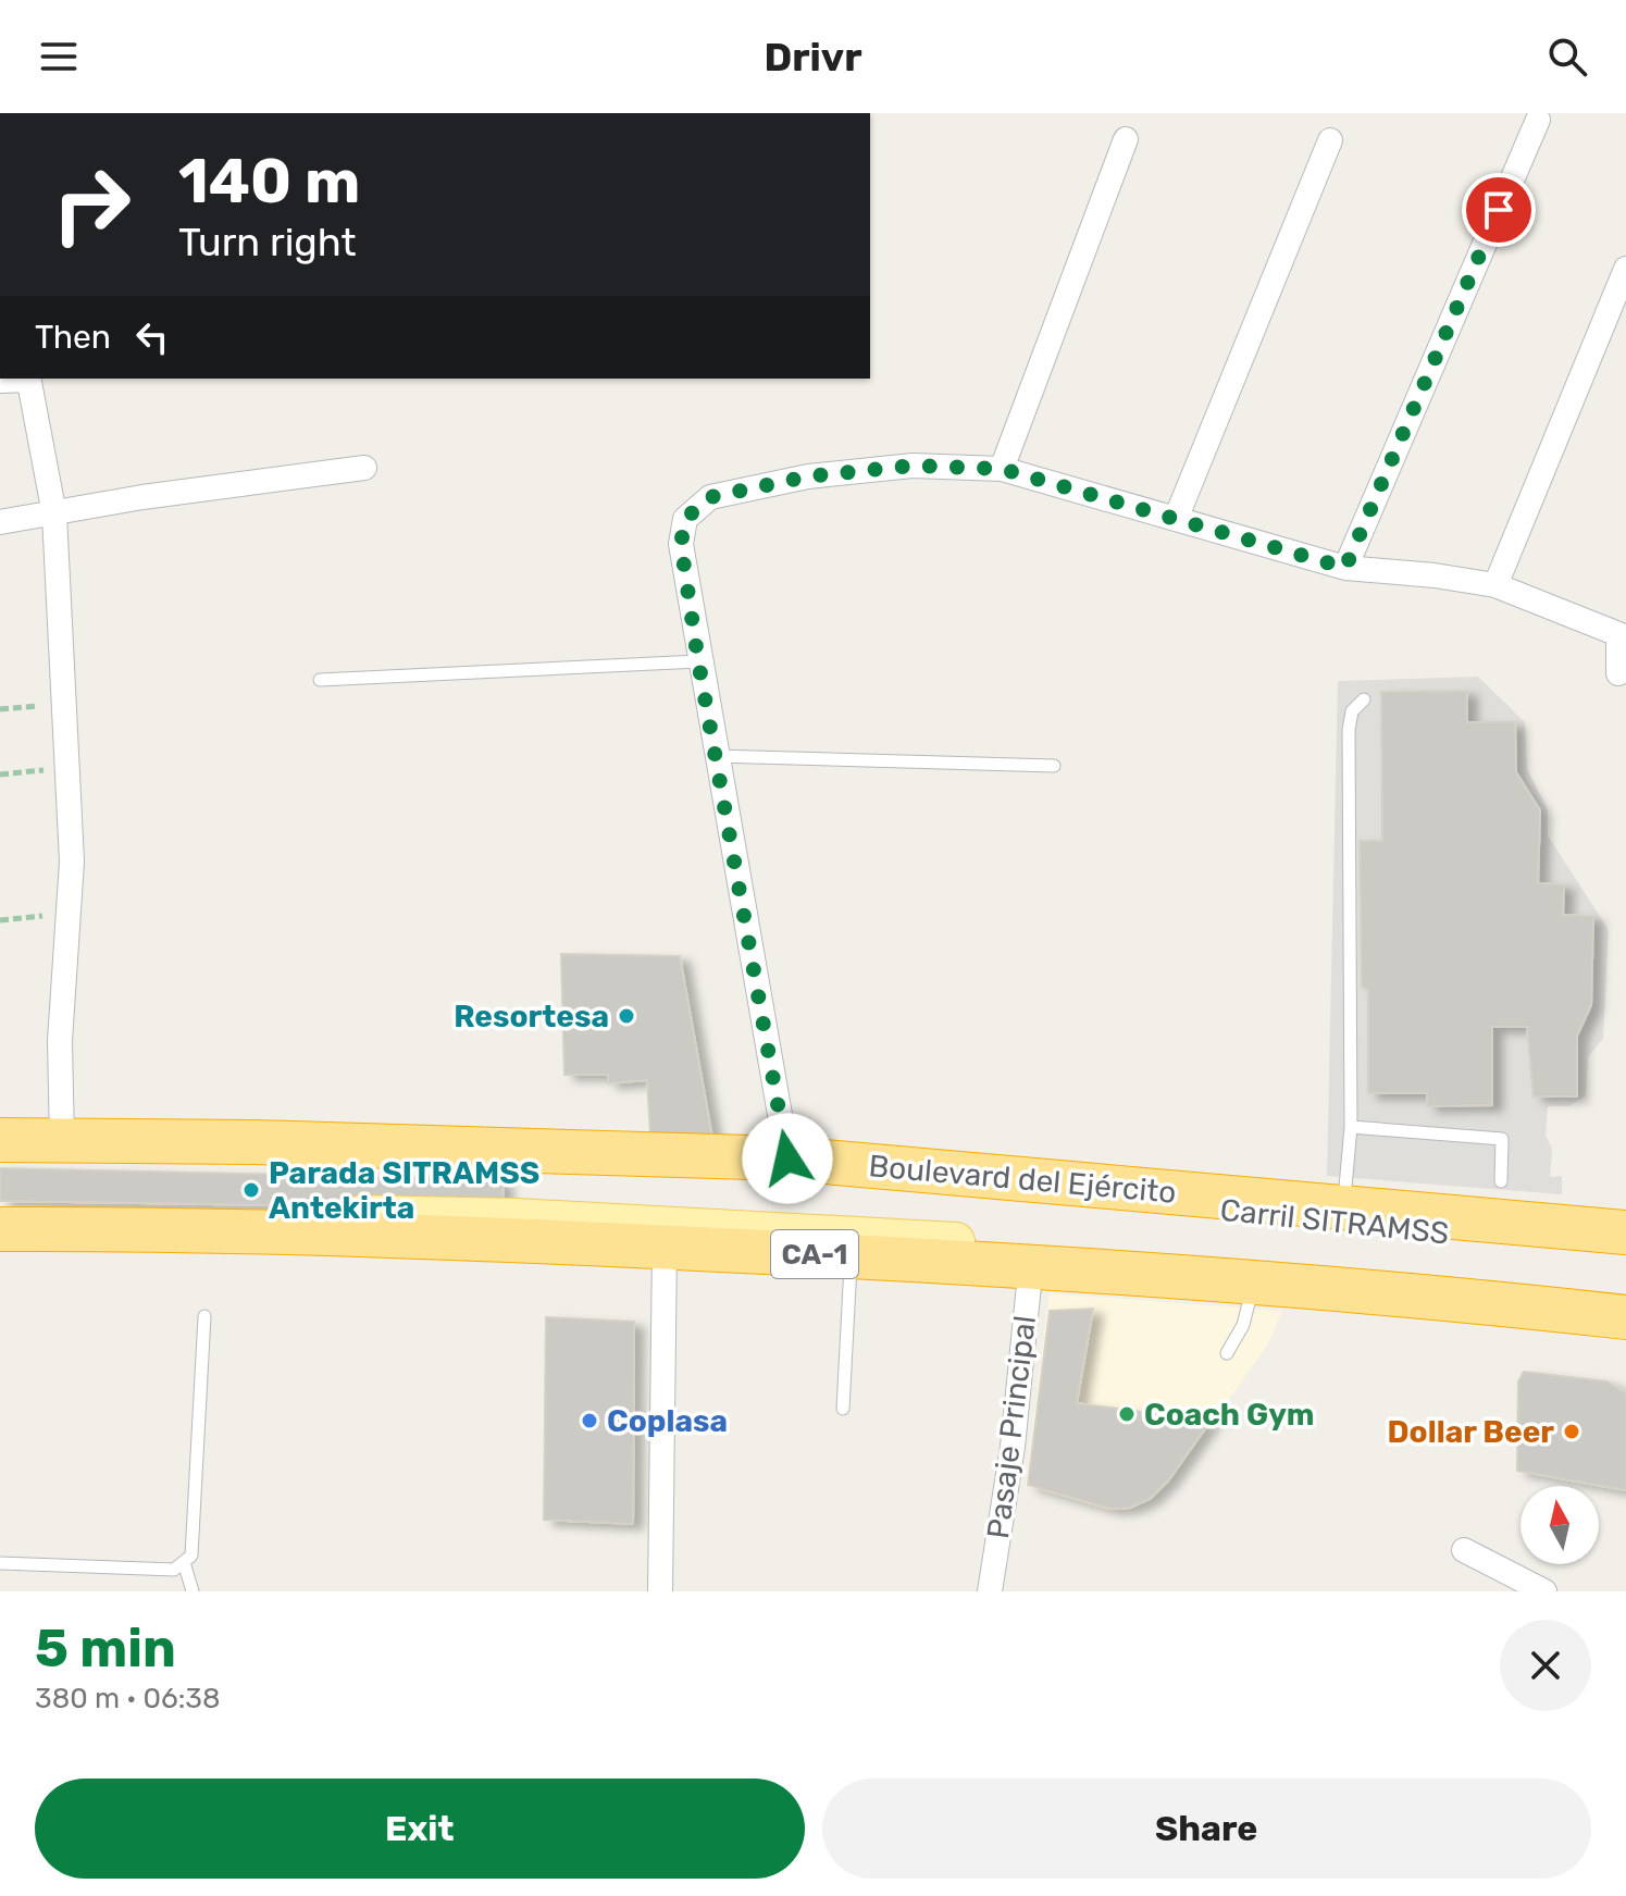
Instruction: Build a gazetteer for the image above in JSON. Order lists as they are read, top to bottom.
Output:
{
  "streets": {
    "highway": ["Boulevard del Ejército", "CA-1"],
    "main road": ["Carril SITRAMSS"],
    "street": ["Pasaje Principal"]
  },
  "crossings": [
    ["CA-1", "Pasaje Principal"]
  ],
  "places": [
    "Resortesa",
    "Parada SITRAMSS Antekirta",
    "Coach Gym",
    "Coplasa",
    "Dollar Beer"
  ],
  "north": "top",
  "page": {
    "header": "Drivr",
    "turn": ["140 m", "Turn right"],
    "then": "Then",
    "heading": ["5 min", "380 m · 06:38"],
    "buttons": ["Exit", "Share"]
  }
}
